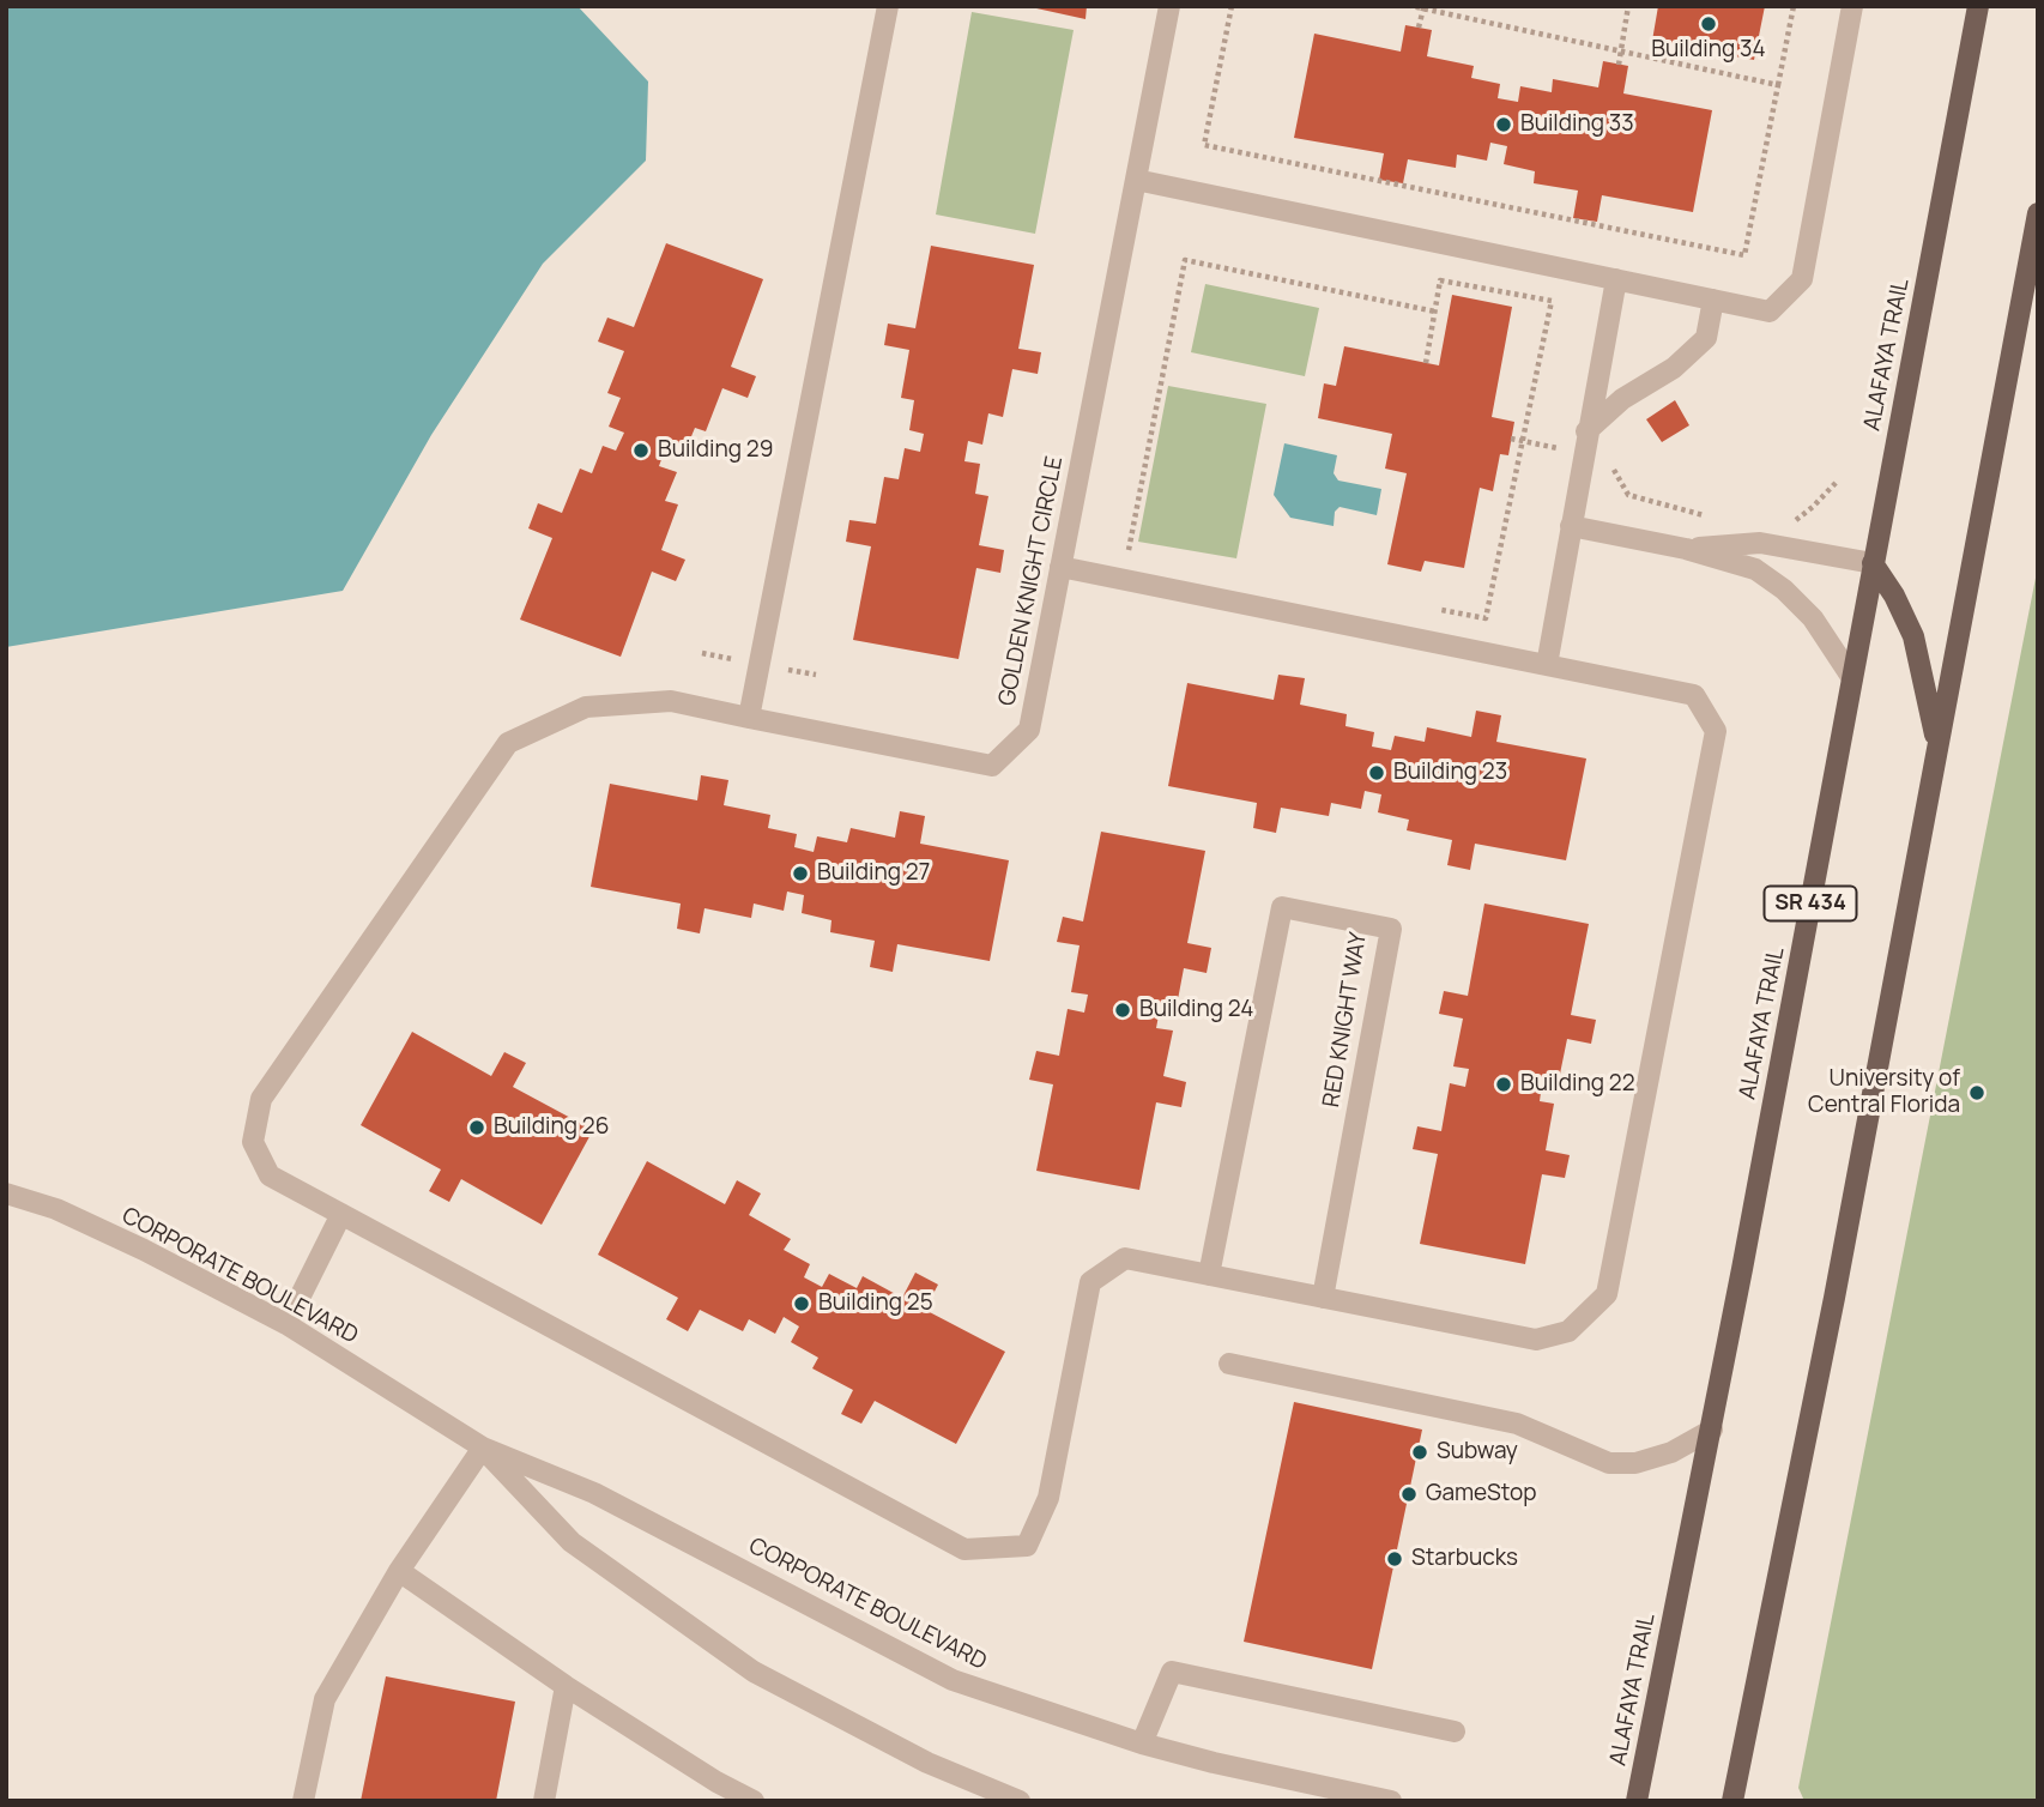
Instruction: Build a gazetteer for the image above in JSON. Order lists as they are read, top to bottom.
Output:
{
  "streets": {
    "main road": ["ALAFAYA TRAIL", "SR 434"],
    "street": ["GOLDEN KNIGHT CIRCLE", "RED KNIGHT WAY", "CORPORATE BOULEVARD"]
  },
  "places": [
    "Building 34",
    "Building 33",
    "Building 29",
    "Building 23",
    "Building 27",
    "Building 24",
    "Building 22",
    "University of Central Florida",
    "Building 26",
    "Building 25",
    "Subway",
    "GameStop",
    "Starbucks"
  ]
}
